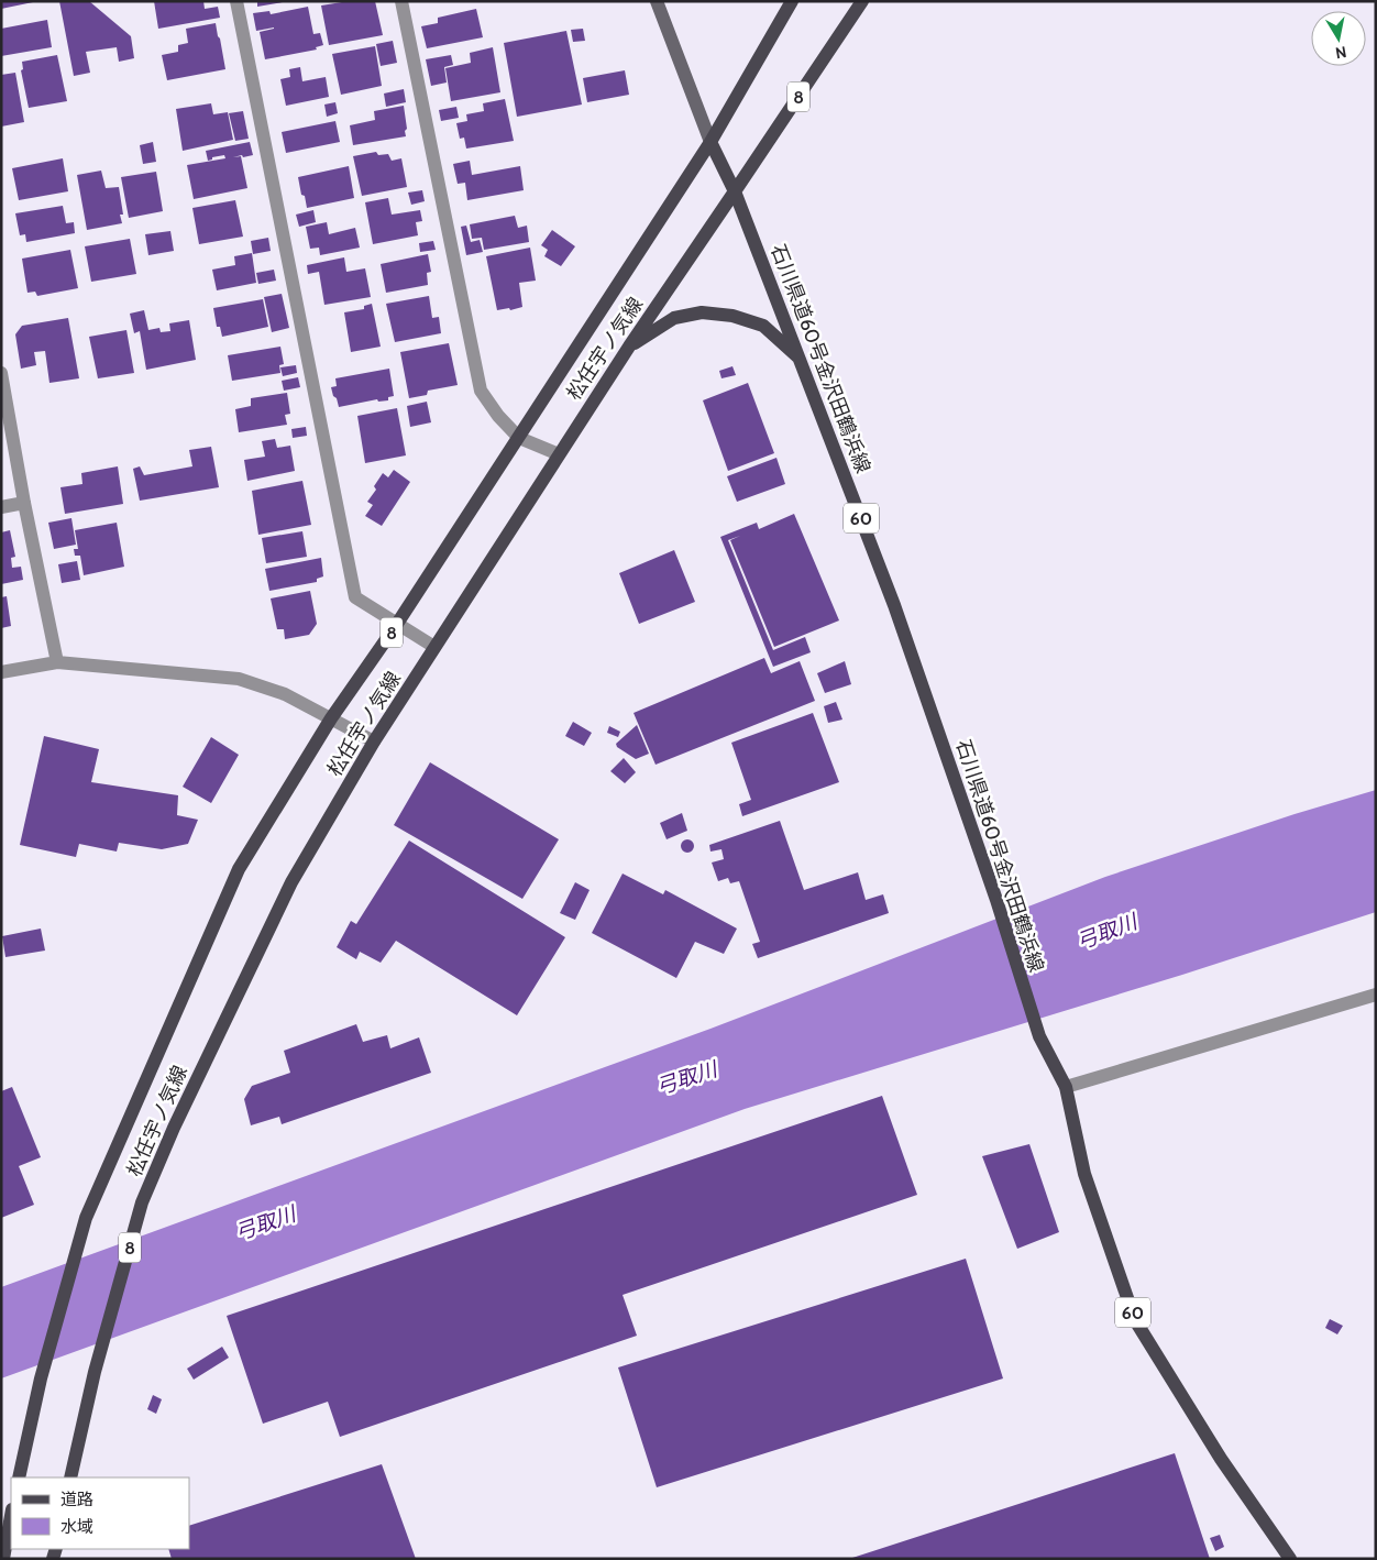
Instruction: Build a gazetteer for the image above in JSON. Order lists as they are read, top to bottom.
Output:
{
  "streets": {
    "main road": [
      "8",
      "松任宇ノ気線",
      "石川県道60号金沢田鶴浜線",
      "60"
    ]
  },
  "crossings": [
    ["松任宇ノ気線", "石川県道60号金沢田鶴浜線"]
  ],
  "water": ["弓取川"],
  "legend": ["道路", "水域"],
  "north": "bottom"
}
